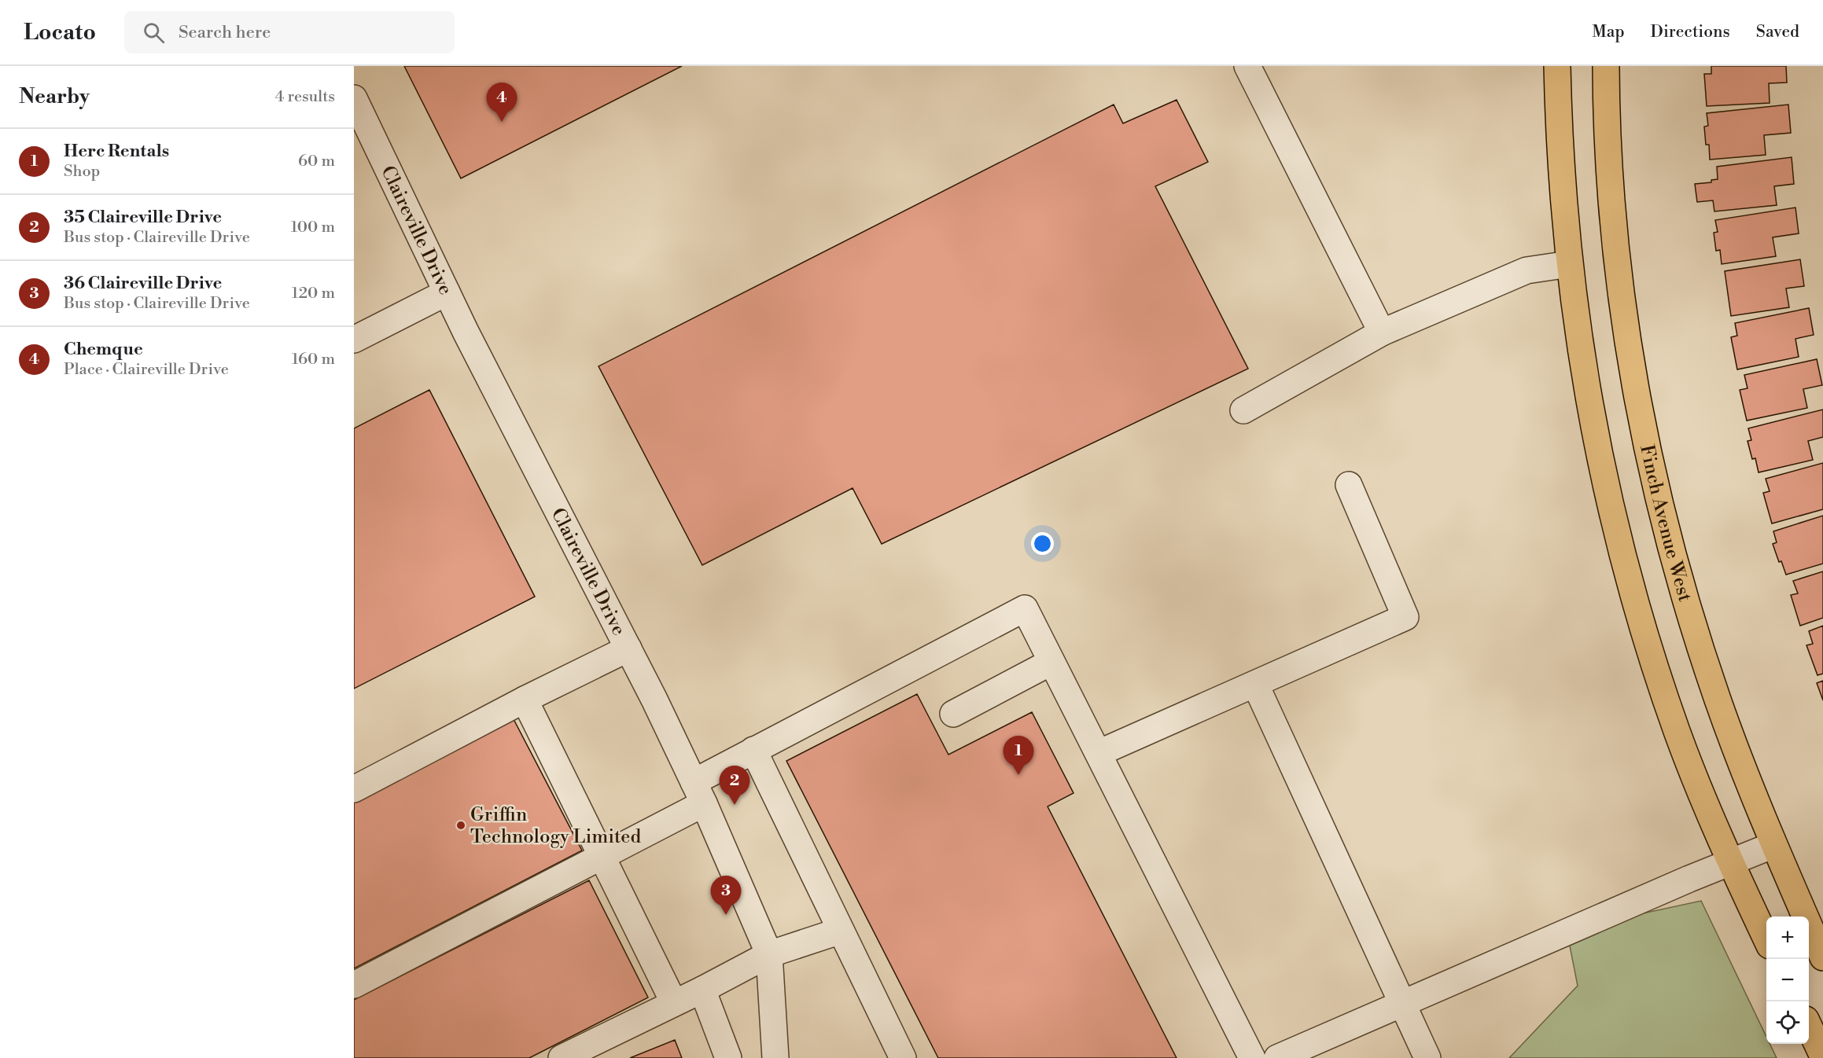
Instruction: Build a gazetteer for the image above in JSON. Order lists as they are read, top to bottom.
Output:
{
  "streets": {
    "main road": ["Finch Avenue West"],
    "street": ["Claireville Drive"]
  },
  "places": ["Griffin Technology Limited"],
  "page": {
    "header": "Locato",
    "search": "Search here",
    "nav": ["Map", "Directions", "Saved"],
    "heading": ["Nearby", "4 results"],
    "pins": [
      "4",
      "1",
      "2",
      "3"
    ],
    "list": [
      {
        "mark": "1",
        "name": "Herc Rentals",
        "note": "Shop",
        "value": "60 m"
      },
      {
        "mark": "2",
        "name": "35 Claireville Drive",
        "note": "Bus stop · Claireville Drive",
        "value": "100 m"
      },
      {
        "mark": "3",
        "name": "36 Claireville Drive",
        "note": "Bus stop · Claireville Drive",
        "value": "120 m"
      },
      {
        "mark": "4",
        "name": "Chemque",
        "note": "Place · Claireville Drive",
        "value": "160 m"
      }
    ],
    "map_buttons": ["+", "−"]
  }
}
